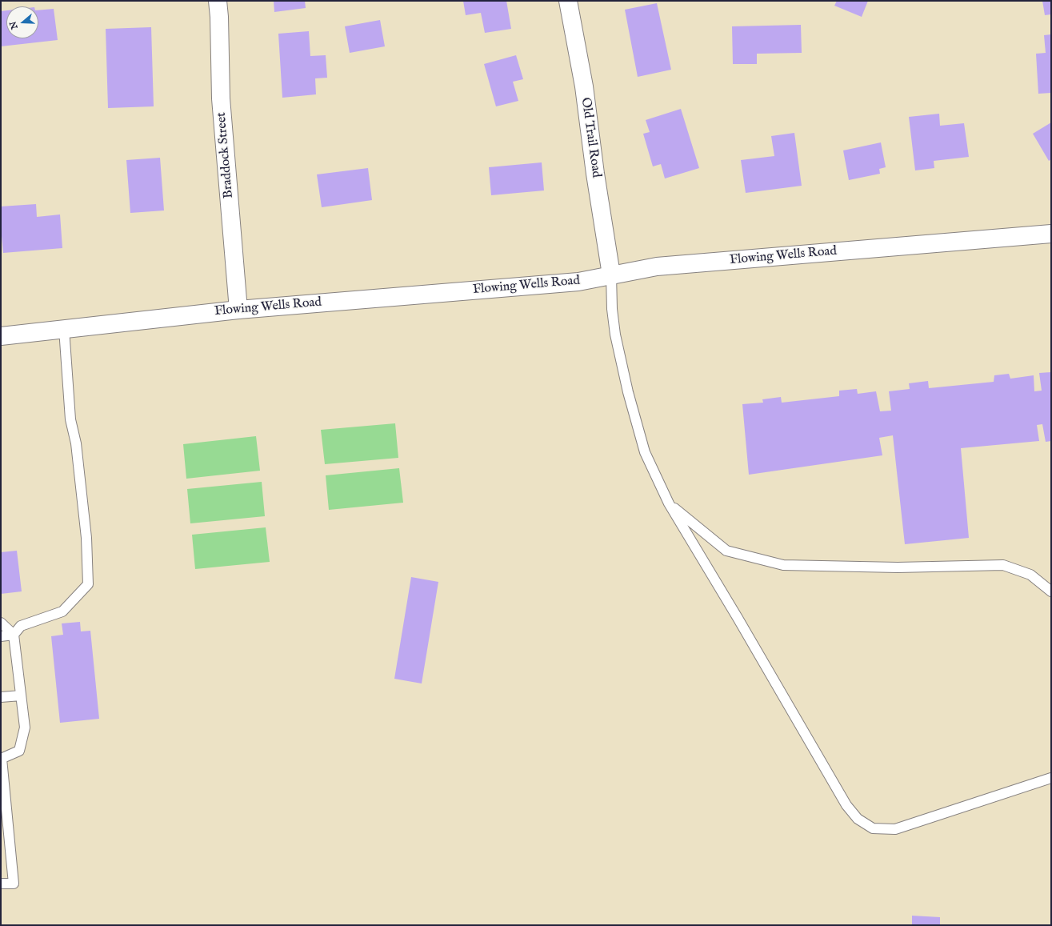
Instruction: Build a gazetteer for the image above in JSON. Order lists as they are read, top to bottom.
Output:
{
  "streets": {
    "main road": ["Old Trail Road", "Braddock Street", "Flowing Wells Road"]
  },
  "crossings": [
    ["Old Trail Road", "Flowing Wells Road"],
    ["Braddock Street", "Flowing Wells Road"]
  ],
  "north": "left"
}
